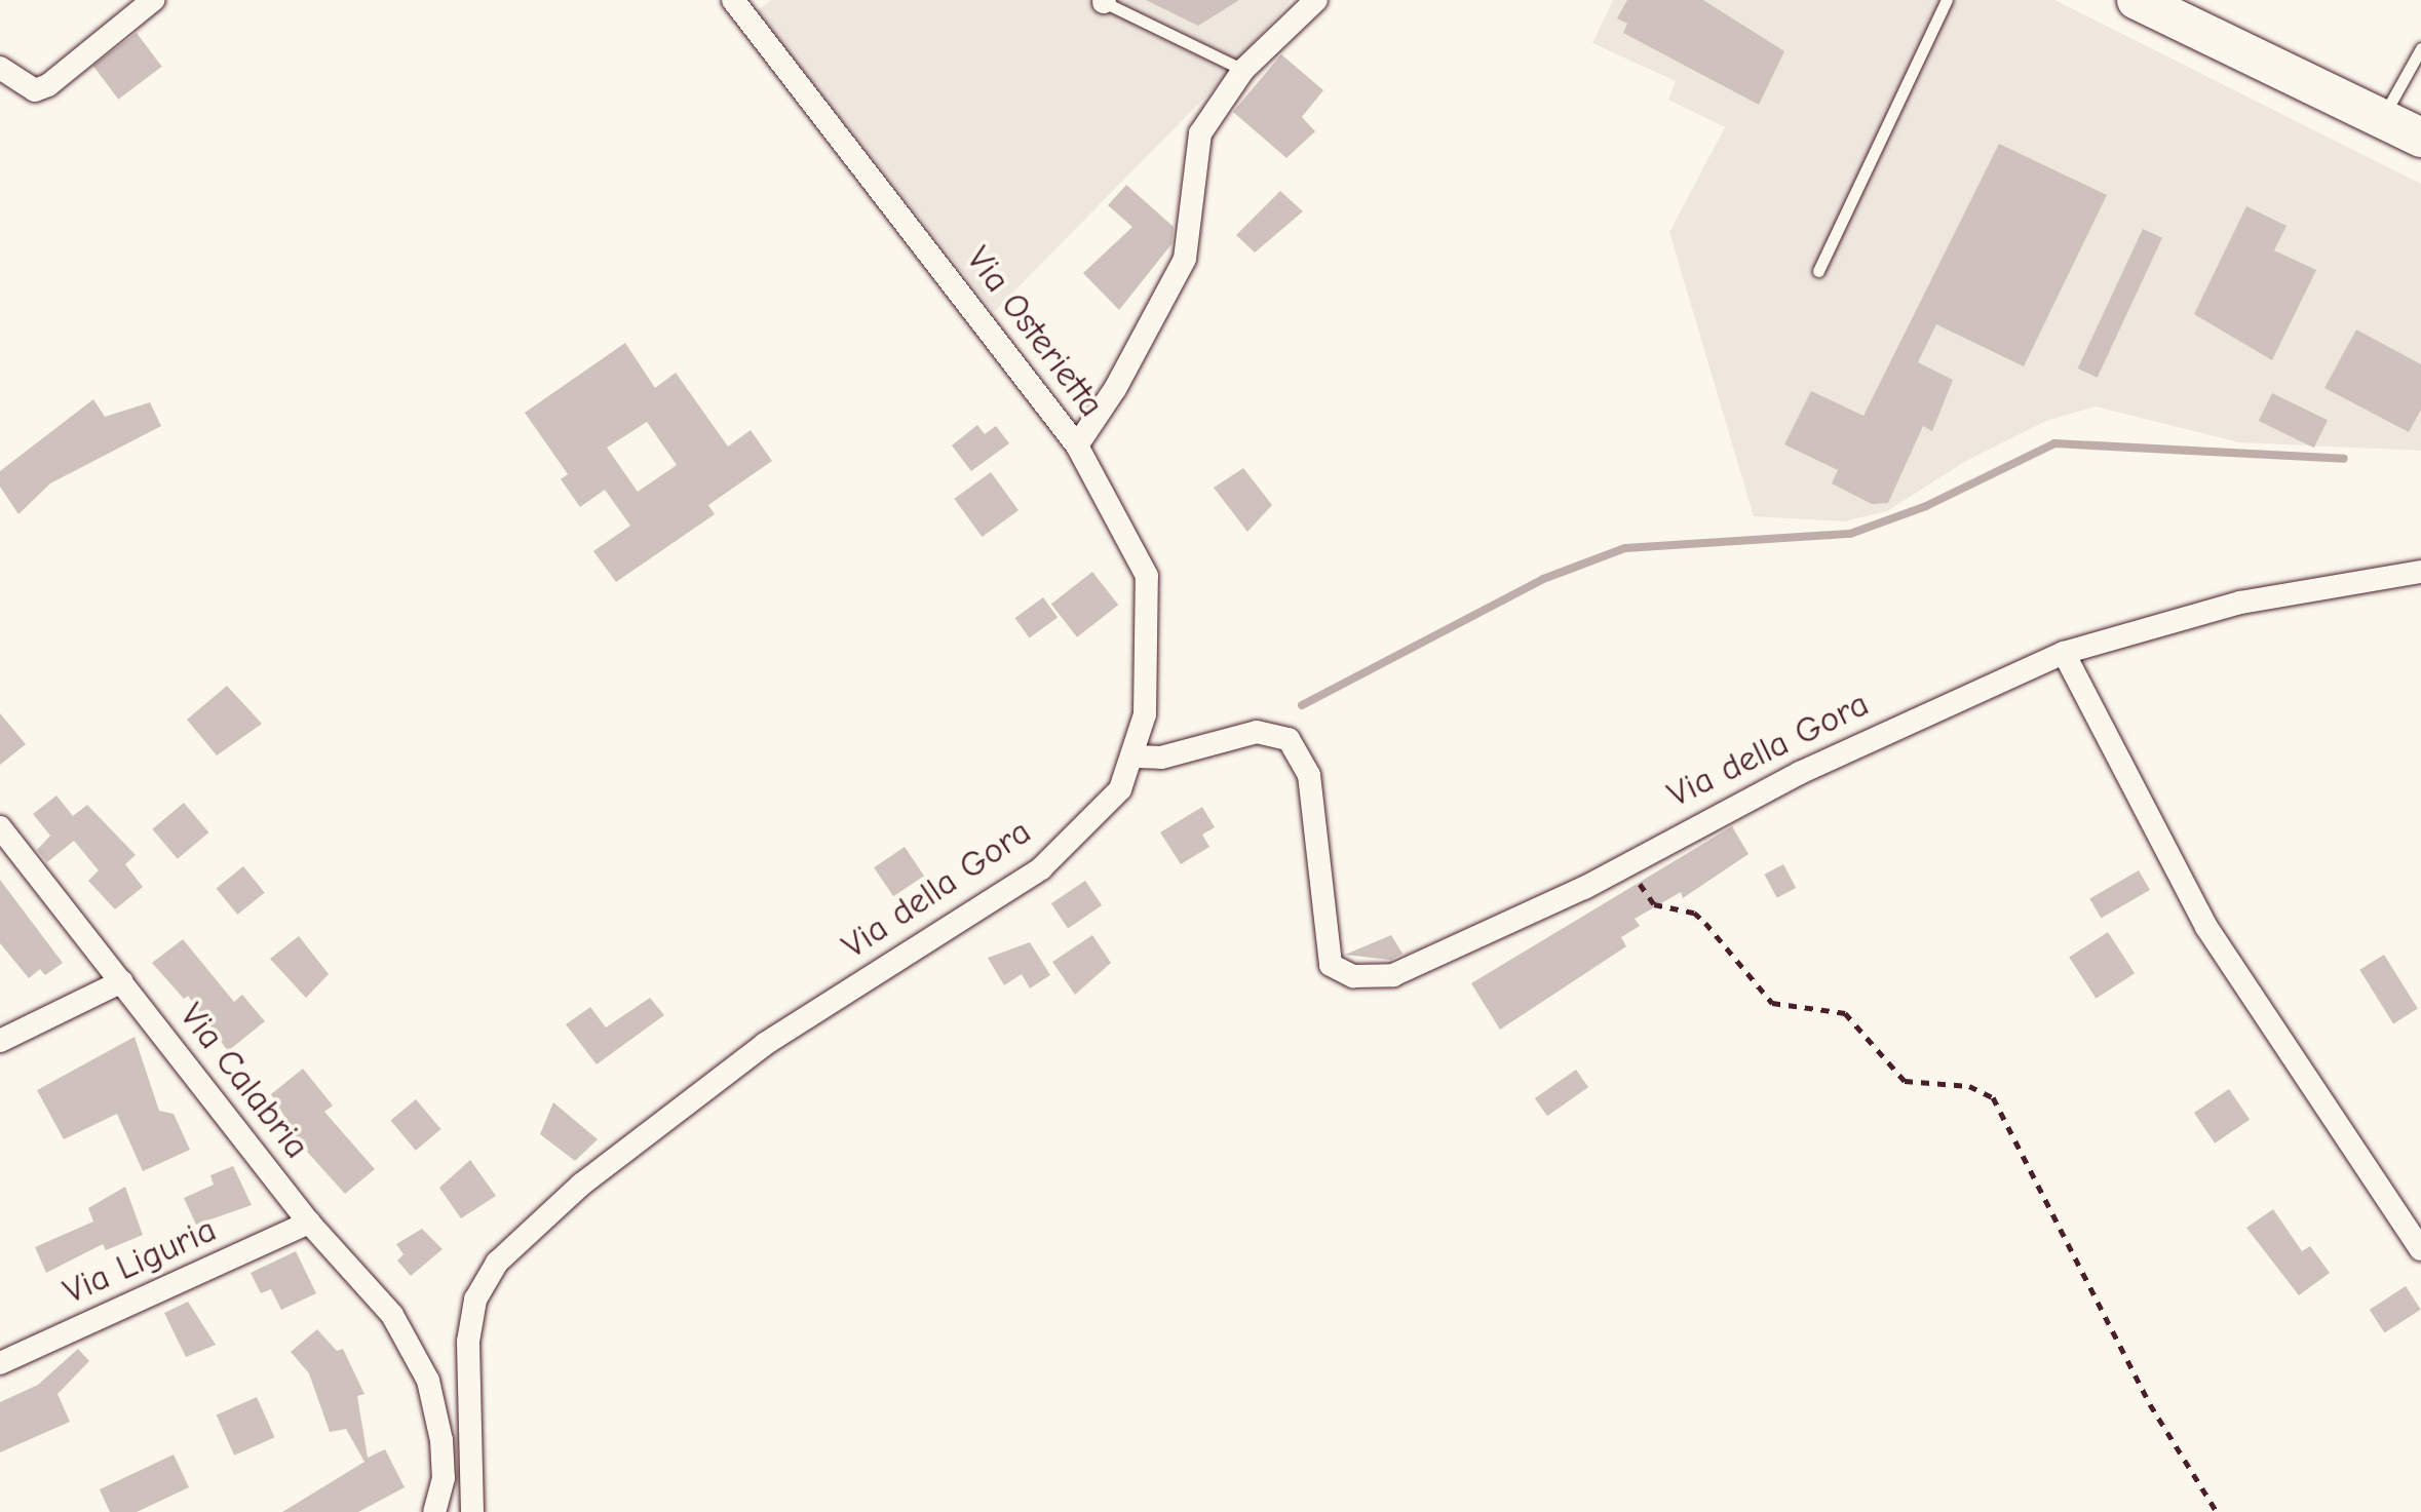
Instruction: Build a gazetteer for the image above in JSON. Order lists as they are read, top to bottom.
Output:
{
  "streets": {
    "street": [
      "Via Osterietta",
      "Via della Gora",
      "Via Calabria",
      "Via Liguria"
    ]
  },
  "crossings": [
    ["Via Osterietta", "Via della Gora"],
    ["Via Calabria", "Via Liguria"]
  ]
}
